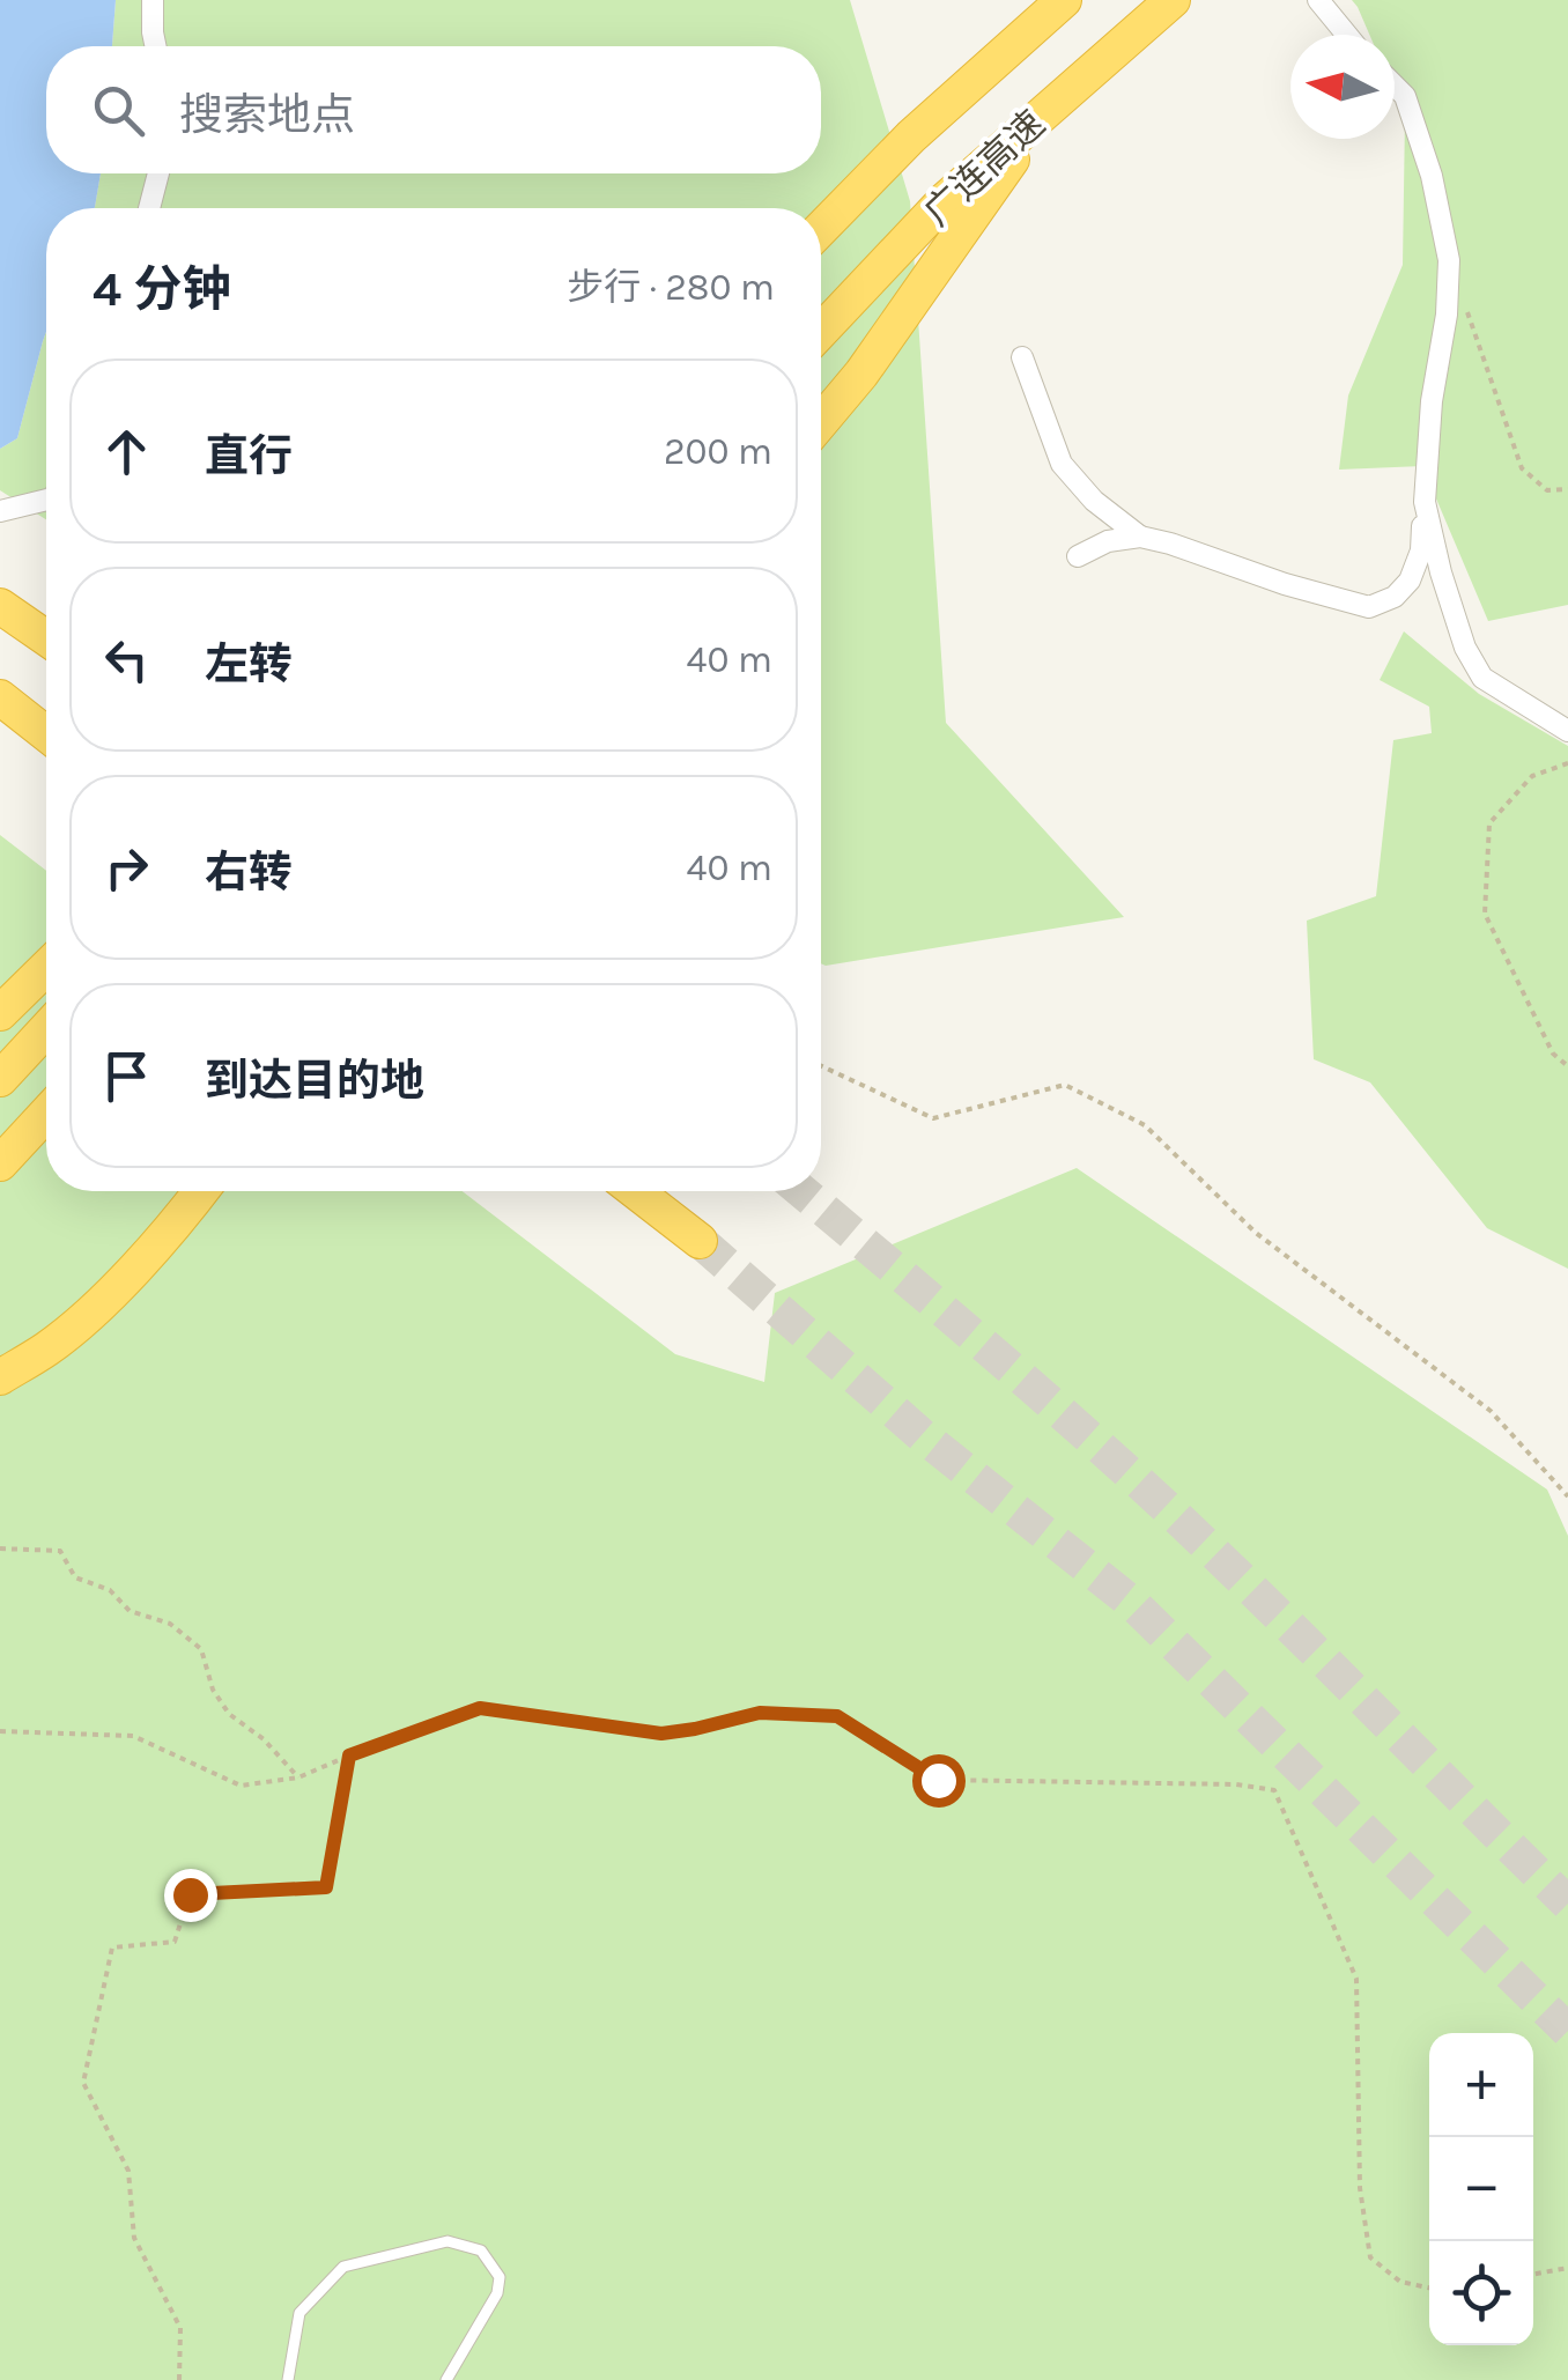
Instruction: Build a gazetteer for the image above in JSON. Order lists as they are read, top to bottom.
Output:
{
  "streets": {
    "highway": ["广连高速"]
  },
  "north": "left",
  "page": {
    "search": "搜索地点",
    "heading": ["4 分钟", "步行 · 280 m"],
    "list": [
      ["直行", "200 m"],
      ["左转", "40 m"],
      ["右转", "40 m"],
      "到达目的地"
    ],
    "map_buttons": ["+", "−"]
  }
}
